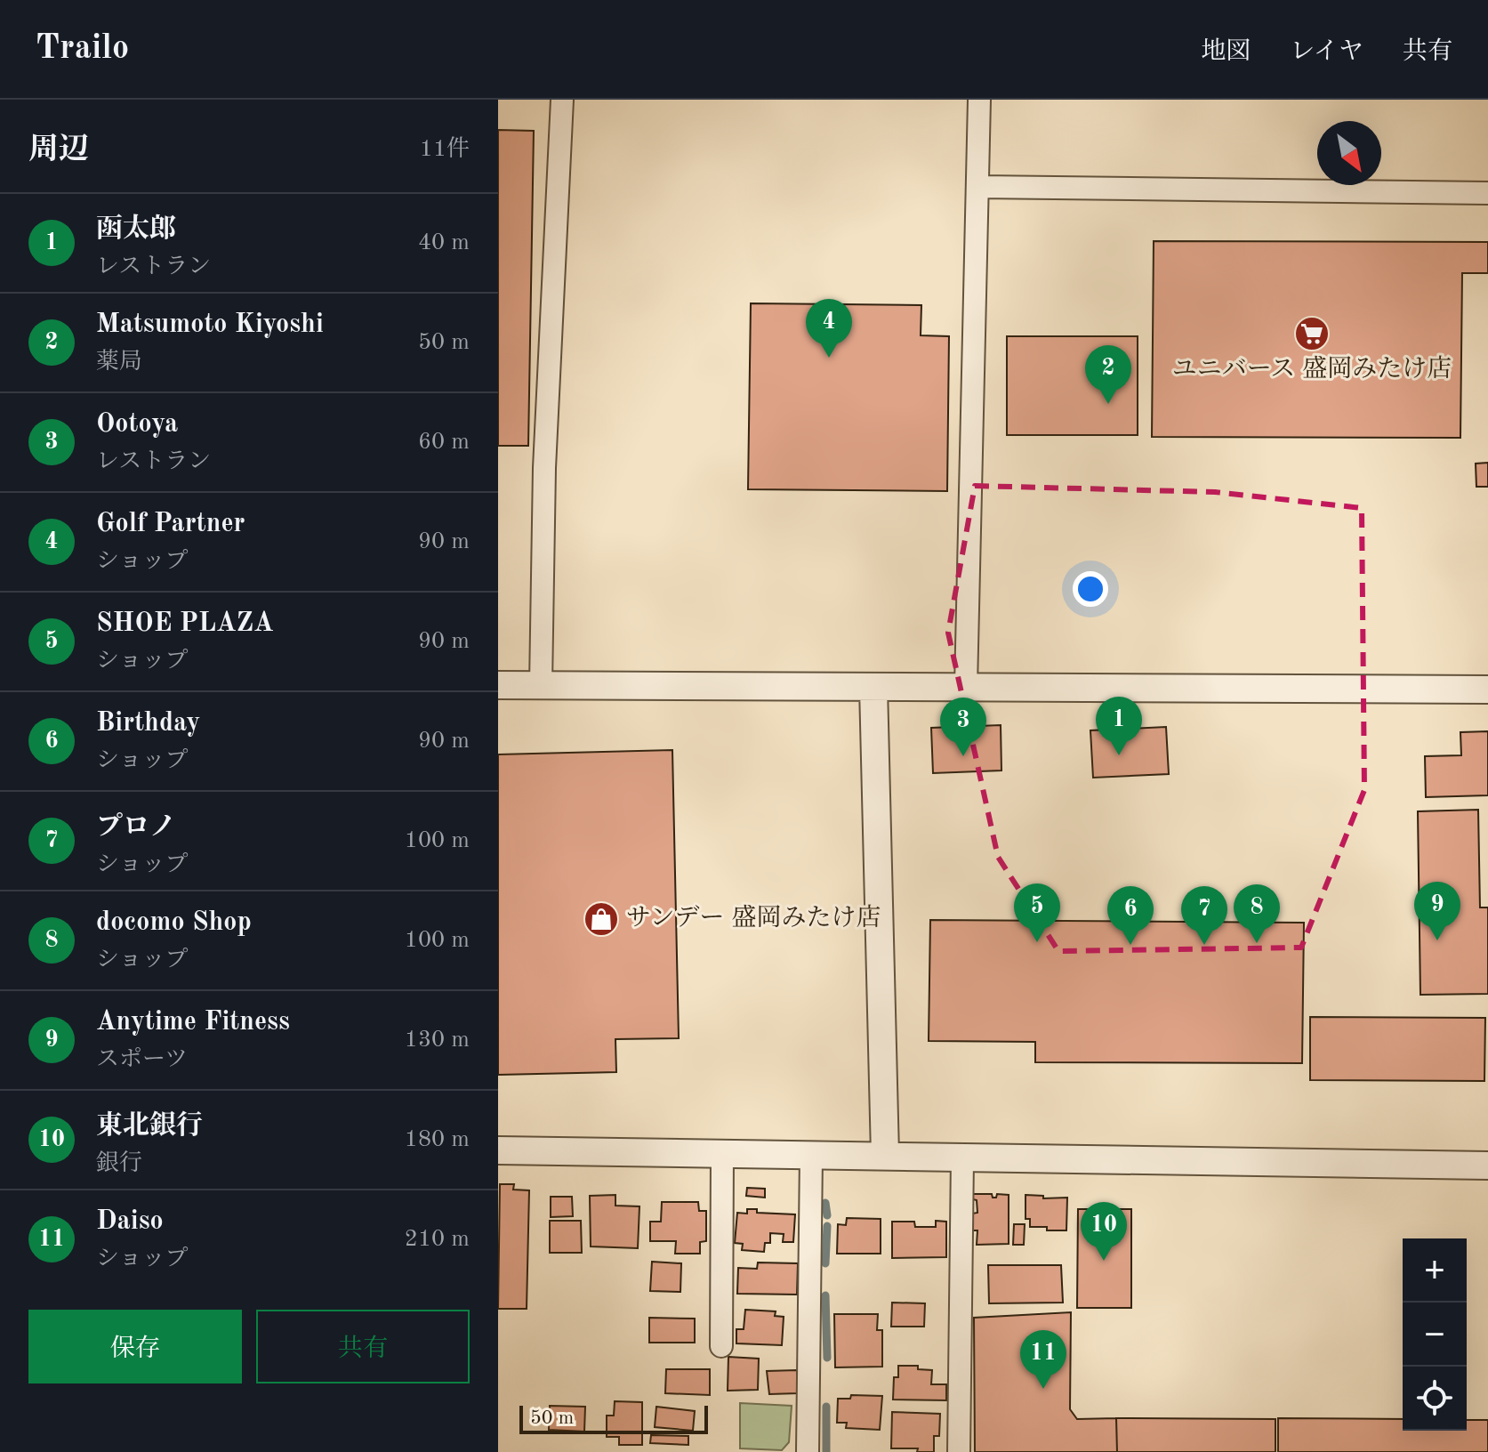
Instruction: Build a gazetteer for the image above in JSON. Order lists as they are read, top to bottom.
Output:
{
  "places": {
    "supermarket": ["ユニバース 盛岡みたけ店"],
    "shop": ["サンデー 盛岡みたけ店"]
  },
  "scale_bar": "50 m",
  "north": "bottom right",
  "page": {
    "header": "Trailo",
    "nav": ["地図", "レイヤ", "共有"],
    "heading": ["周辺", "11件"],
    "list": [
      {
        "mark": "1",
        "name": "函太郎",
        "note": "レストラン",
        "value": "40 m"
      },
      {
        "mark": "2",
        "name": "Matsumoto Kiyoshi",
        "note": "薬局",
        "value": "50 m"
      },
      {
        "mark": "3",
        "name": "Ootoya",
        "note": "レストラン",
        "value": "60 m"
      },
      {
        "mark": "4",
        "name": "Golf Partner",
        "note": "ショップ",
        "value": "90 m"
      },
      {
        "mark": "5",
        "name": "SHOE PLAZA",
        "note": "ショップ",
        "value": "90 m"
      },
      {
        "mark": "6",
        "name": "Birthday",
        "note": "ショップ",
        "value": "90 m"
      },
      {
        "mark": "7",
        "name": "プロノ",
        "note": "ショップ",
        "value": "100 m"
      },
      {
        "mark": "8",
        "name": "docomo Shop",
        "note": "ショップ",
        "value": "100 m"
      },
      {
        "mark": "9",
        "name": "Anytime Fitness",
        "note": "スポーツ",
        "value": "130 m"
      },
      {
        "mark": "10",
        "name": "東北銀行",
        "note": "銀行",
        "value": "180 m"
      },
      {
        "mark": "11",
        "name": "Daiso",
        "note": "ショップ",
        "value": "210 m"
      }
    ],
    "pins": [
      "4",
      "2",
      "1",
      "3",
      "9",
      "5",
      "8",
      "6",
      "7",
      "10",
      "11"
    ],
    "map_buttons": ["+", "−"],
    "buttons": ["保存", "共有"],
    "scale": "50 m"
  }
}
